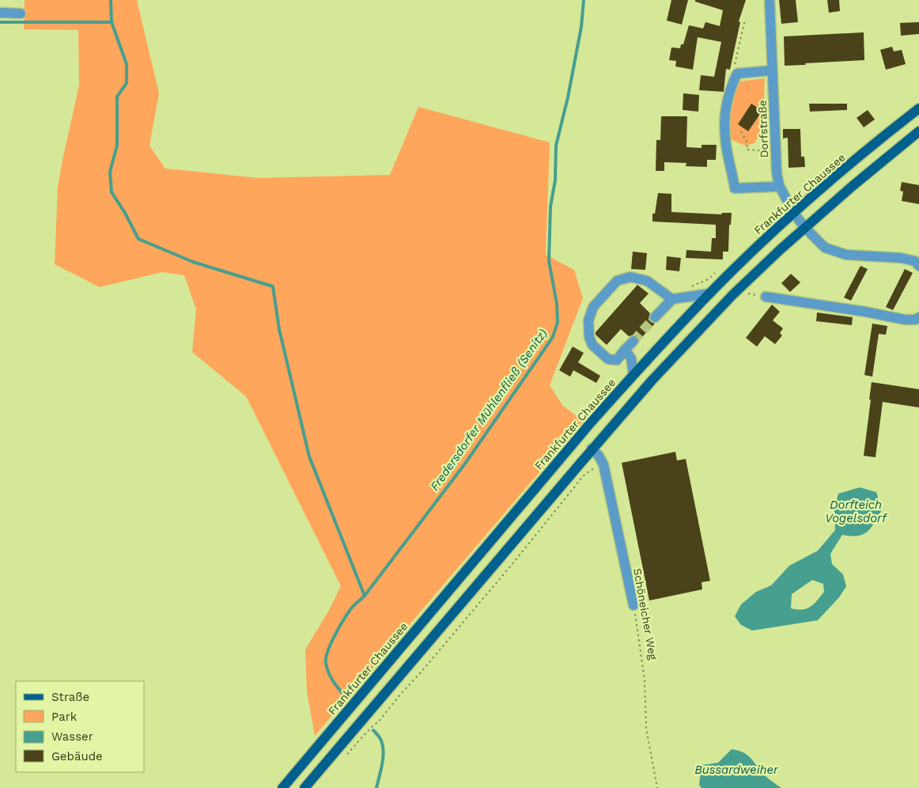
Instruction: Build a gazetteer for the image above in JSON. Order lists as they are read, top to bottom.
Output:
{
  "streets": {
    "main road": ["Frankfurter Chaussee"],
    "street": ["Dorfstraße", "Schöneicher Weg"]
  },
  "crossings": [
    ["Dorfstraße", "Frankfurter Chaussee"]
  ],
  "water": ["Fredersdorfer Mühlenfließ (Senitz)", "Dorfteich Vogelsdorf", "Bussardweiher"],
  "legend": [
    "Straße",
    "Park",
    "Wasser",
    "Gebäude"
  ]
}
